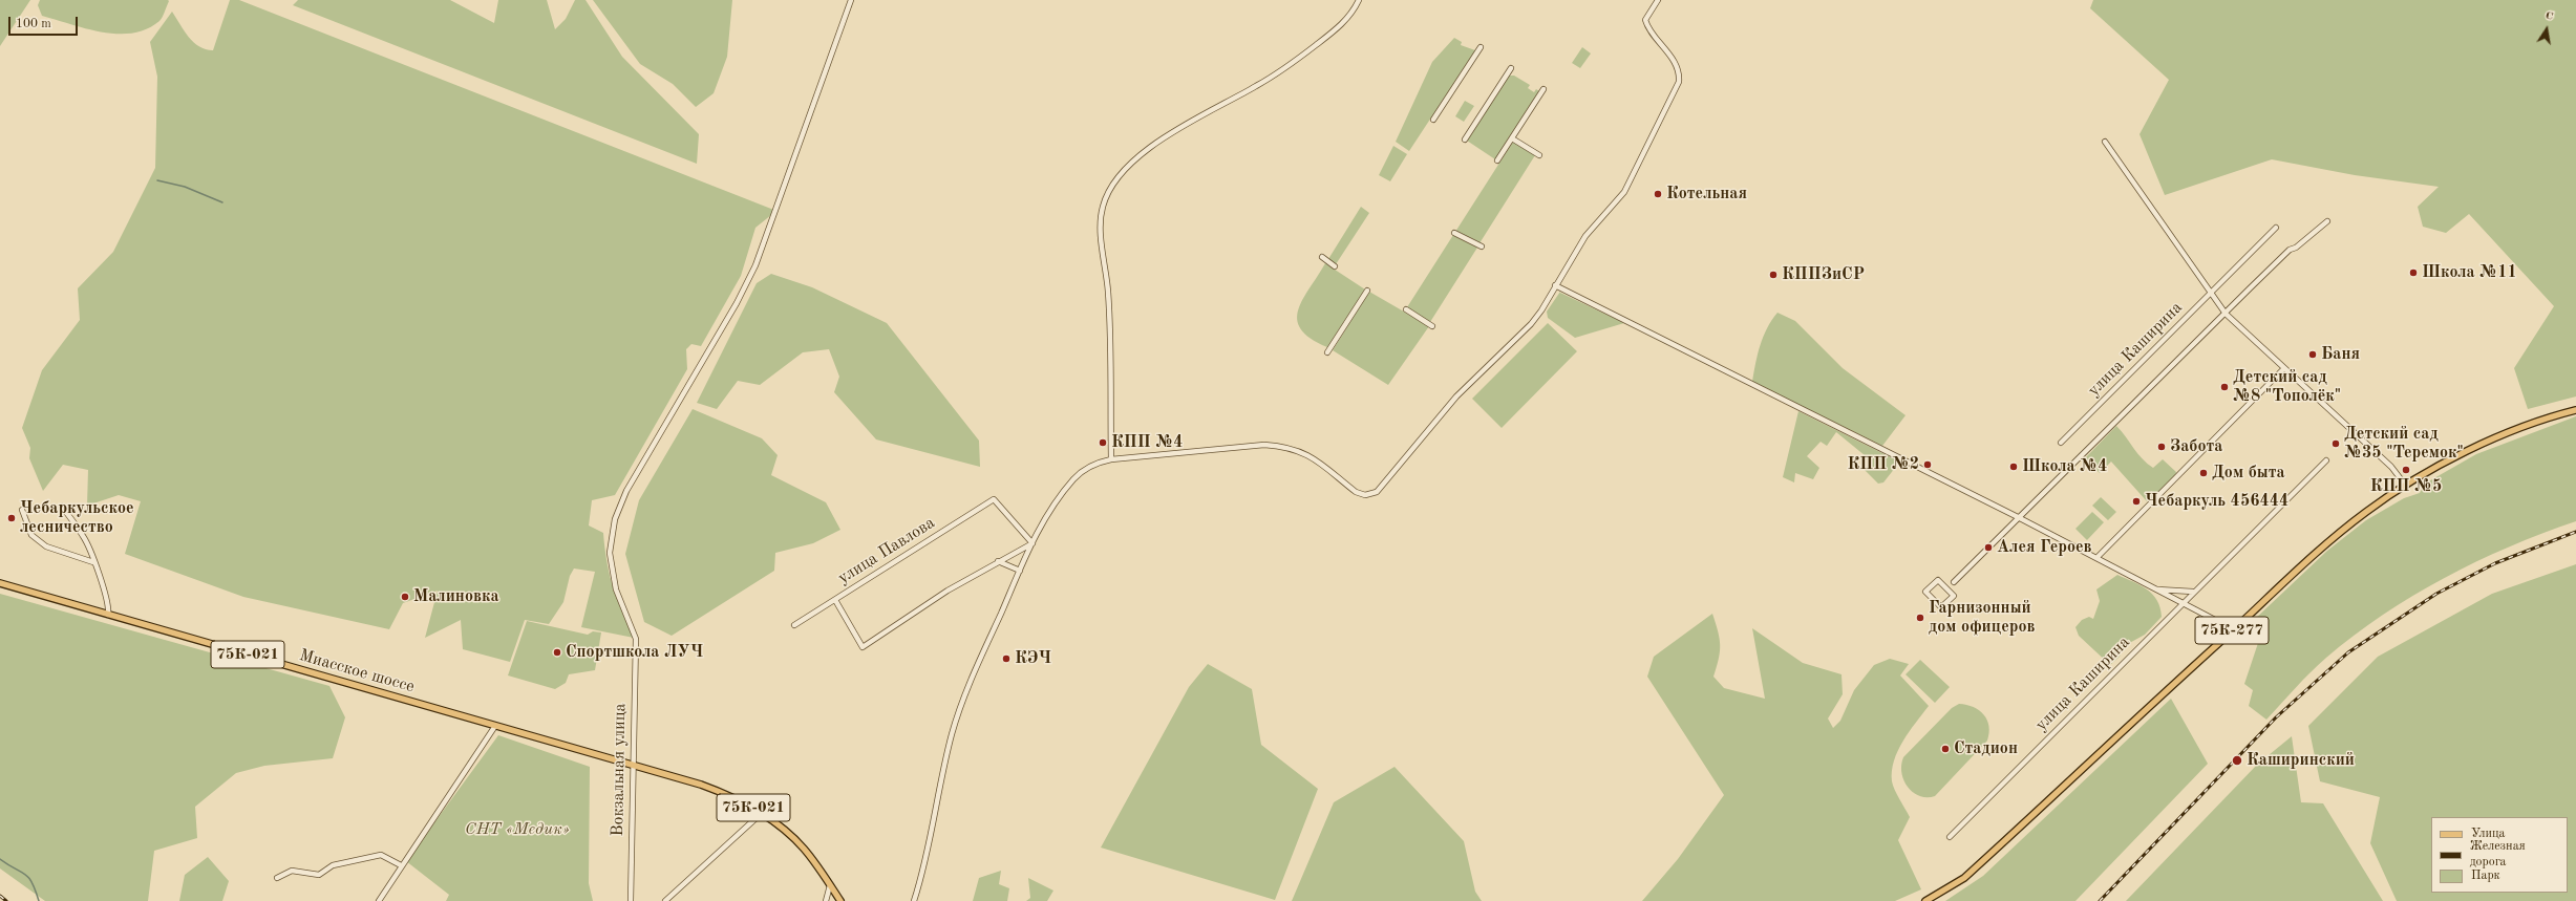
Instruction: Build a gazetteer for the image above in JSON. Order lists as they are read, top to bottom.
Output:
{
  "streets": {
    "main road": ["75К-277", "75К-021", "Миасское шоссе"],
    "street": ["улица Каширина", "улица Павлова", "Вокзальная улица"]
  },
  "crossings": [
    ["75К-021", "Миасское шоссе"],
    ["75К-021", "Вокзальная улица"],
    ["Миасское шоссе", "Вокзальная улица"]
  ],
  "parks": ["СНТ «Медик»"],
  "places": [
    "Котельная",
    "Школа №11",
    "КППЗиСР",
    "Баня",
    "Детский сад №8 \"Тополёк\"",
    "КПП №4",
    "Детский сад №35 \"Теремок\"",
    "Забота",
    "КПП №2",
    "Школа №4",
    "КПП №5",
    "Дом быта",
    "Чебаpкуль 456444",
    "Чебаркульское лесничество",
    "Алея Героев",
    "Малиновка",
    "Гарнизонный дом офицеров",
    "Спортшкола ЛУЧ",
    "КЭЧ",
    "Стадион",
    "Каширинский"
  ],
  "legend": ["Улица", "Железная дорога", "Парк"],
  "scale_bar": "100 m",
  "north": "top"
}
